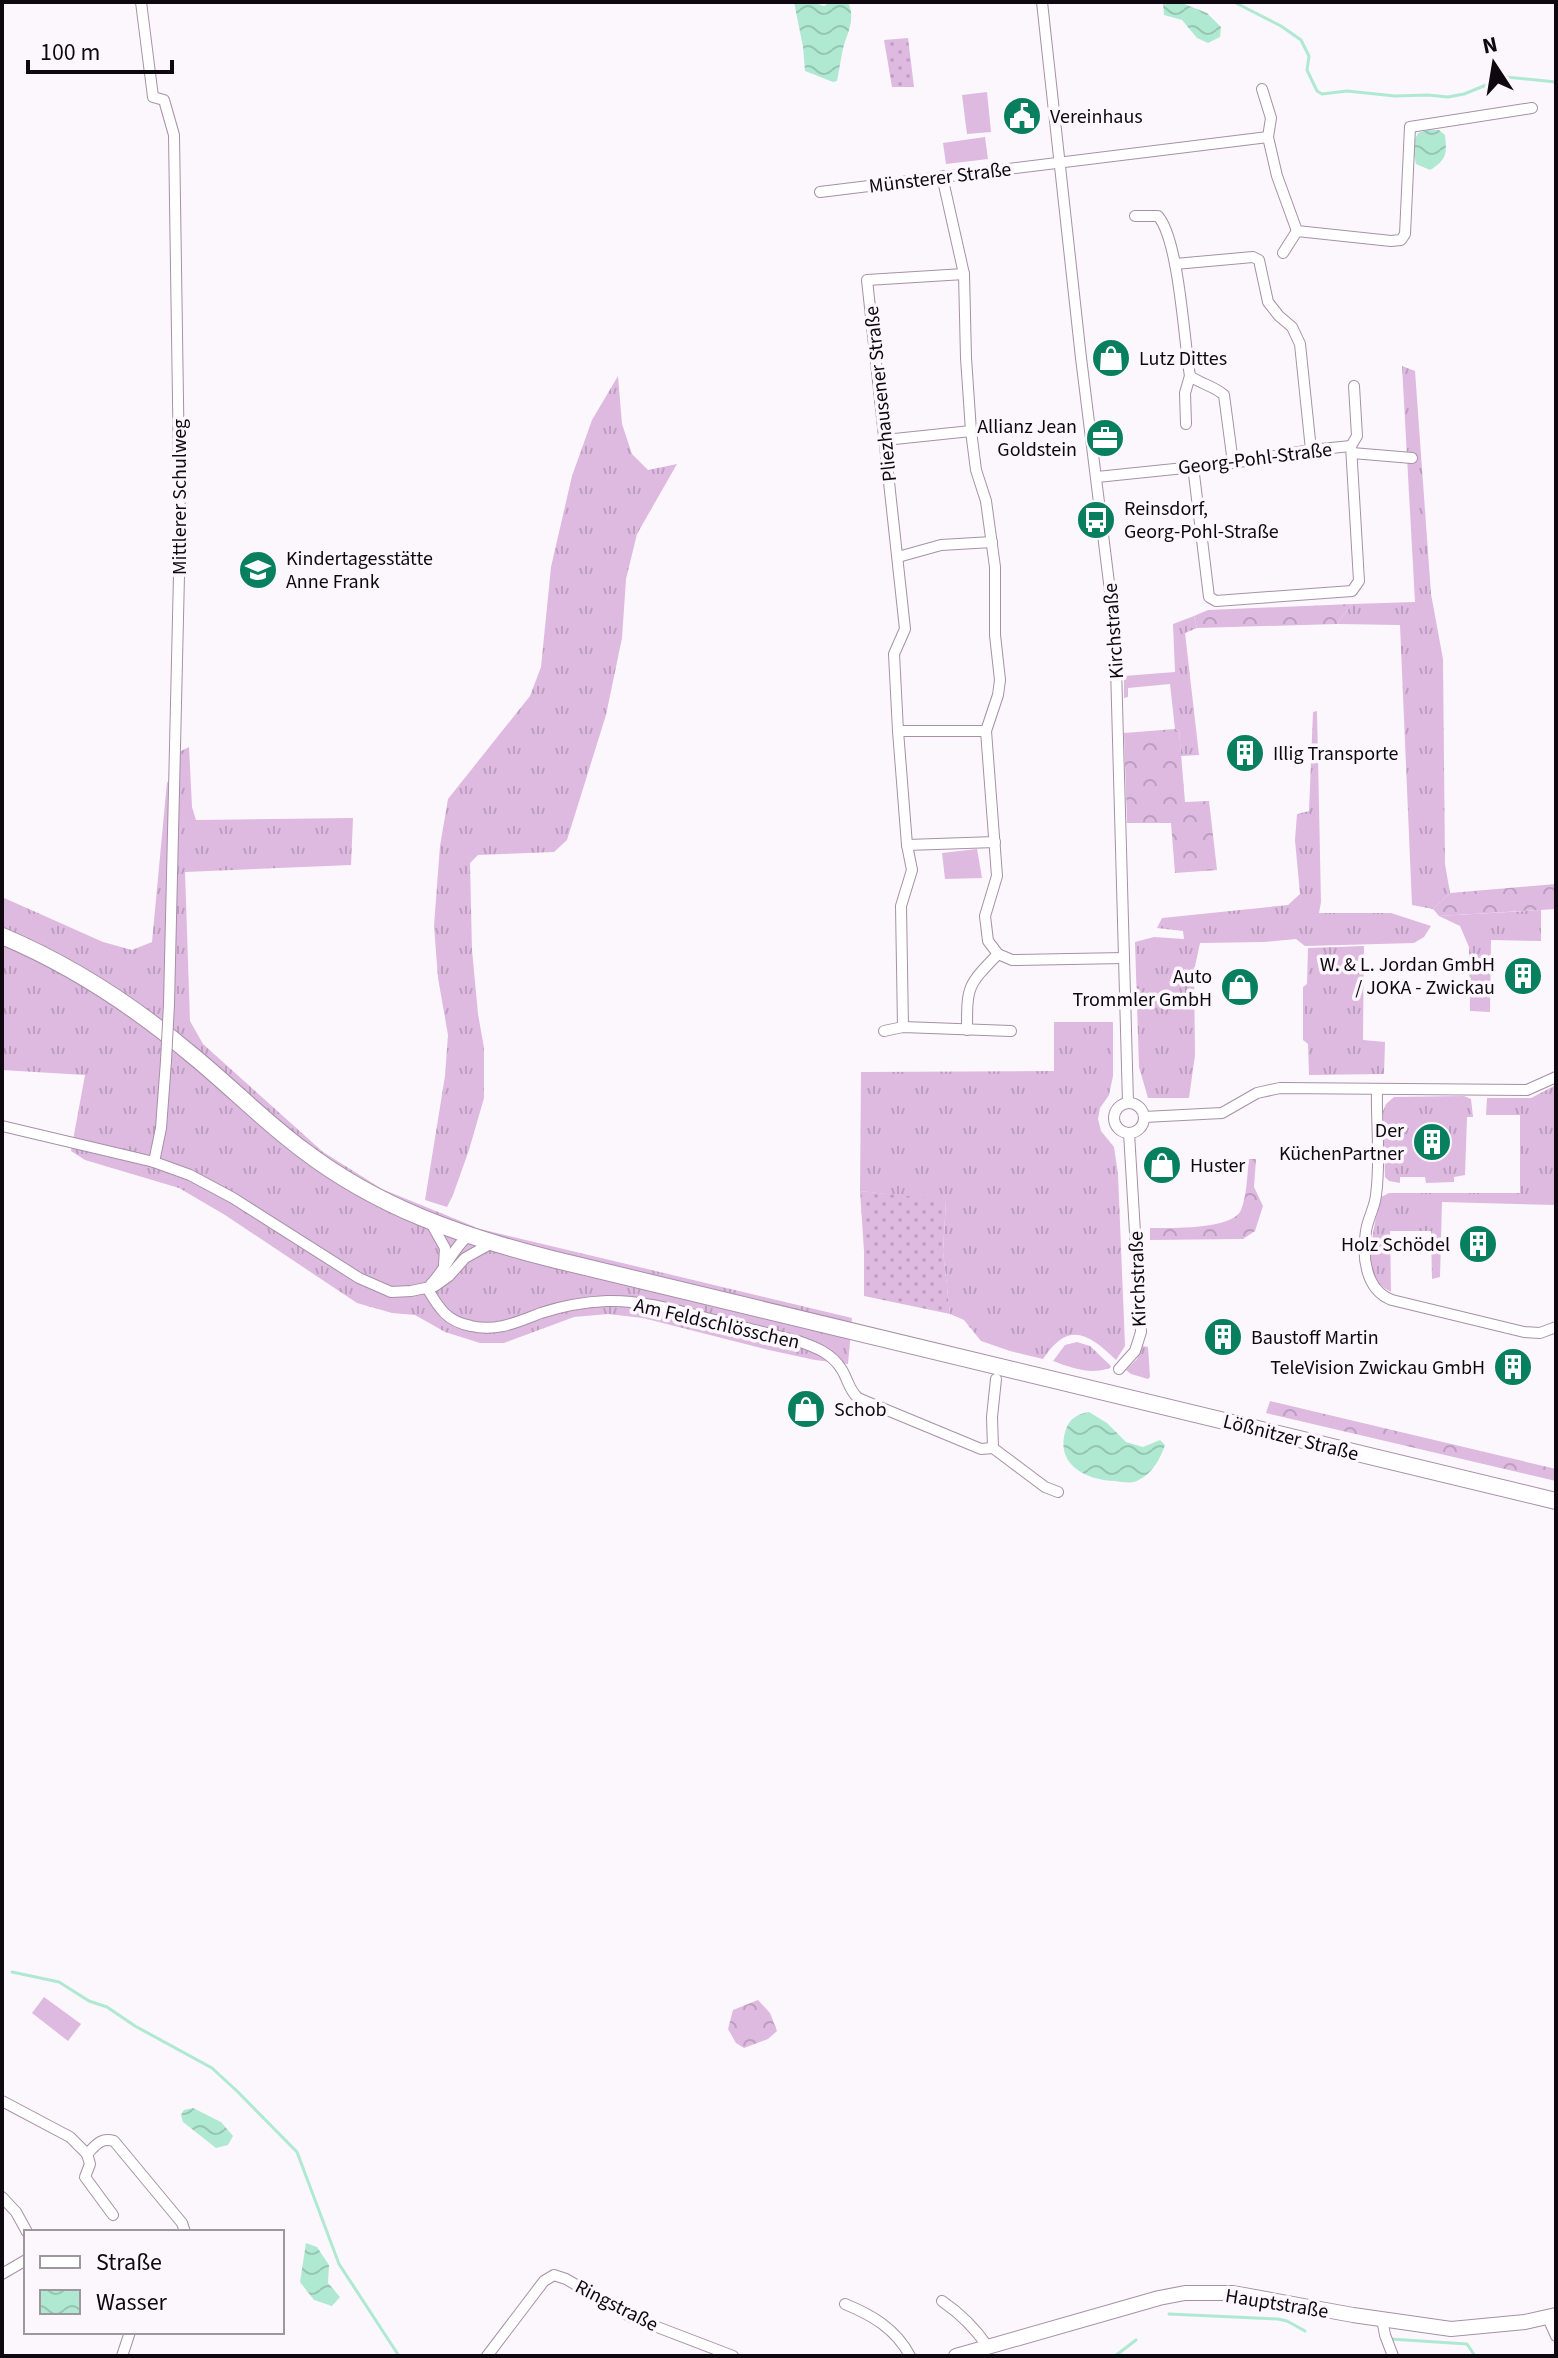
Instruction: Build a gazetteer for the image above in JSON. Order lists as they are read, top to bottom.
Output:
{
  "streets": {
    "main road": ["Lößnitzer Straße", "Hauptstraße"],
    "street": [
      "Münsterer Straße",
      "Pliezhausener Straße",
      "Georg-Pohl-Straße",
      "Mittlerer Schulweg",
      "Kirchstraße",
      "Am Feldschlösschen",
      "Ringstraße"
    ]
  },
  "crossings": [
    ["Münsterer Straße", "Kirchstraße"],
    ["Georg-Pohl-Straße", "Kirchstraße"]
  ],
  "places": {
    "public building": ["Vereinhaus"],
    "shop": [
      "Lutz Dittes",
      "Auto Trommler GmbH",
      "Huster",
      "Schob"
    ],
    "office": ["Allianz Jean Goldstein"],
    "bus stop": ["Reinsdorf, Georg-Pohl-Straße"],
    "school or university": ["Kindertagesstätte Anne Frank"],
    "building": [
      "Illig Transporte",
      "W. & L. Jordan GmbH / JOKA - Zwickau",
      "Der KüchenPartner",
      "Holz Schödel",
      "Baustoff Martin",
      "TeleVision Zwickau GmbH"
    ]
  },
  "legend": ["Straße", "Wasser"],
  "scale_bar": "100 m",
  "north": "top"
}
